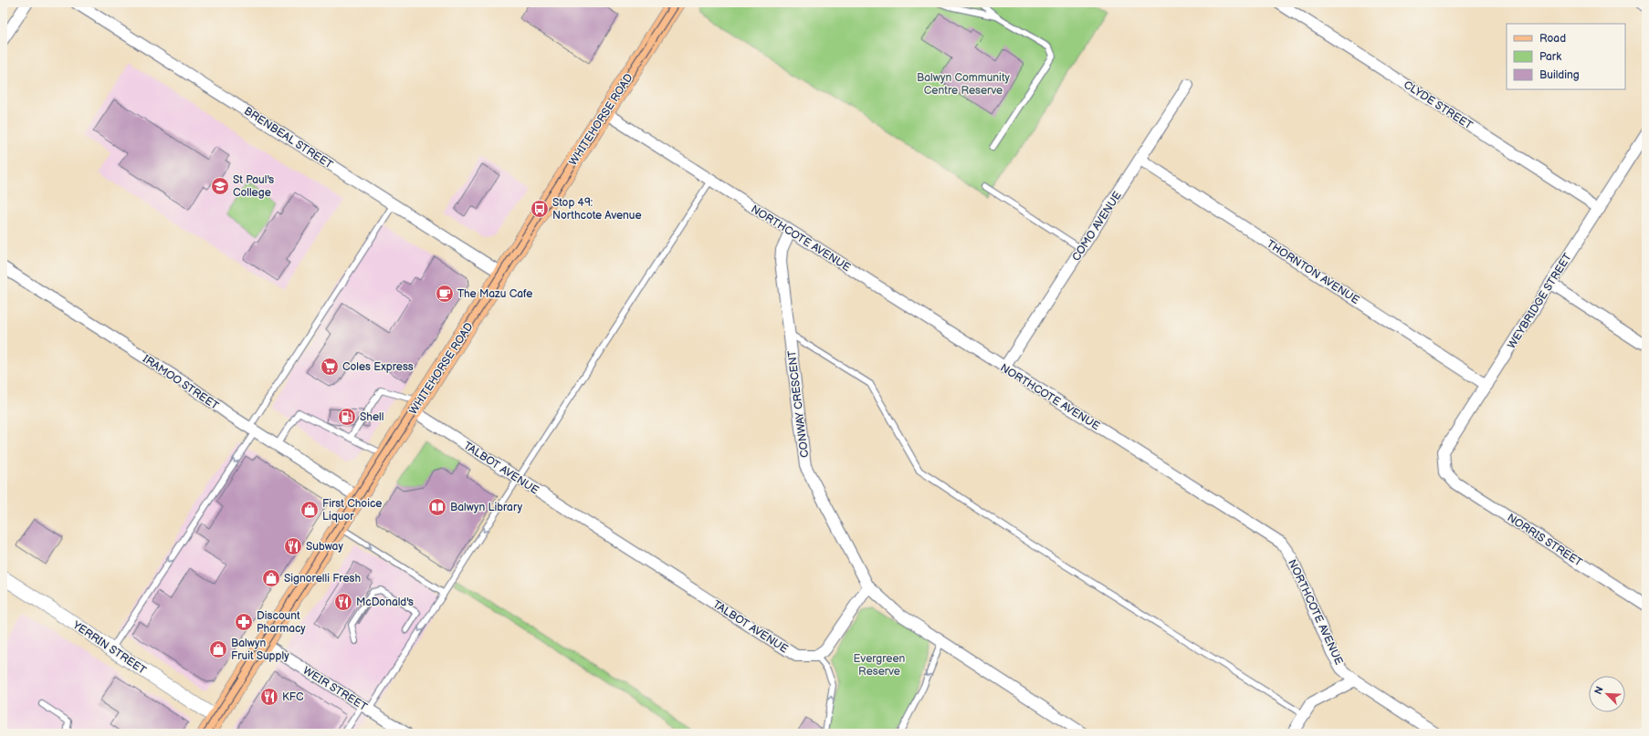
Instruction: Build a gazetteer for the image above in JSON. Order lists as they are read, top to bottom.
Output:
{
  "streets": {
    "main road": ["WHITEHORSE ROAD"],
    "street": [
      "CLYDE STREET",
      "BRENBEAL STREET",
      "COMO AVENUE",
      "NORTHCOTE AVENUE",
      "THORNTON AVENUE",
      "WEYBRIDGE STREET",
      "IRAMOO STREET",
      "CONWAY CRESCENT",
      "TALBOT AVENUE",
      "NORRIS STREET",
      "YERRIN STREET",
      "WEIR STREET"
    ]
  },
  "crossings": [
    ["CLYDE STREET", "WEYBRIDGE STREET"],
    ["WHITEHORSE ROAD", "BRENBEAL STREET"],
    ["WHITEHORSE ROAD", "NORTHCOTE AVENUE"],
    ["WHITEHORSE ROAD", "IRAMOO STREET"],
    ["WHITEHORSE ROAD", "TALBOT AVENUE"],
    ["WHITEHORSE ROAD", "YERRIN STREET"],
    ["WHITEHORSE ROAD", "WEIR STREET"],
    ["COMO AVENUE", "NORTHCOTE AVENUE"],
    ["COMO AVENUE", "THORNTON AVENUE"],
    ["NORTHCOTE AVENUE", "CONWAY CRESCENT"],
    ["THORNTON AVENUE", "WEYBRIDGE STREET"],
    ["WEYBRIDGE STREET", "NORRIS STREET"]
  ],
  "parks": ["Balwyn Community Centre Reserve", "Evergreen Reserve"],
  "places": {
    "school or university": ["St Paul's College"],
    "bus stop": ["Stop 49: Northcote Avenue"],
    "cafe": ["The Mazu Cafe"],
    "supermarket": ["Coles Express"],
    "fuel station": ["Shell"],
    "library": ["Balwyn Library"],
    "shop": ["First Choice Liquor", "Signorelli Fresh", "Balwyn Fruit Supply"],
    "restaurant": ["Subway", "McDonald's", "KFC"],
    "pharmacy": ["Discount Pharmacy"]
  },
  "legend": ["Road", "Park", "Building"],
  "north": "top left"
}
